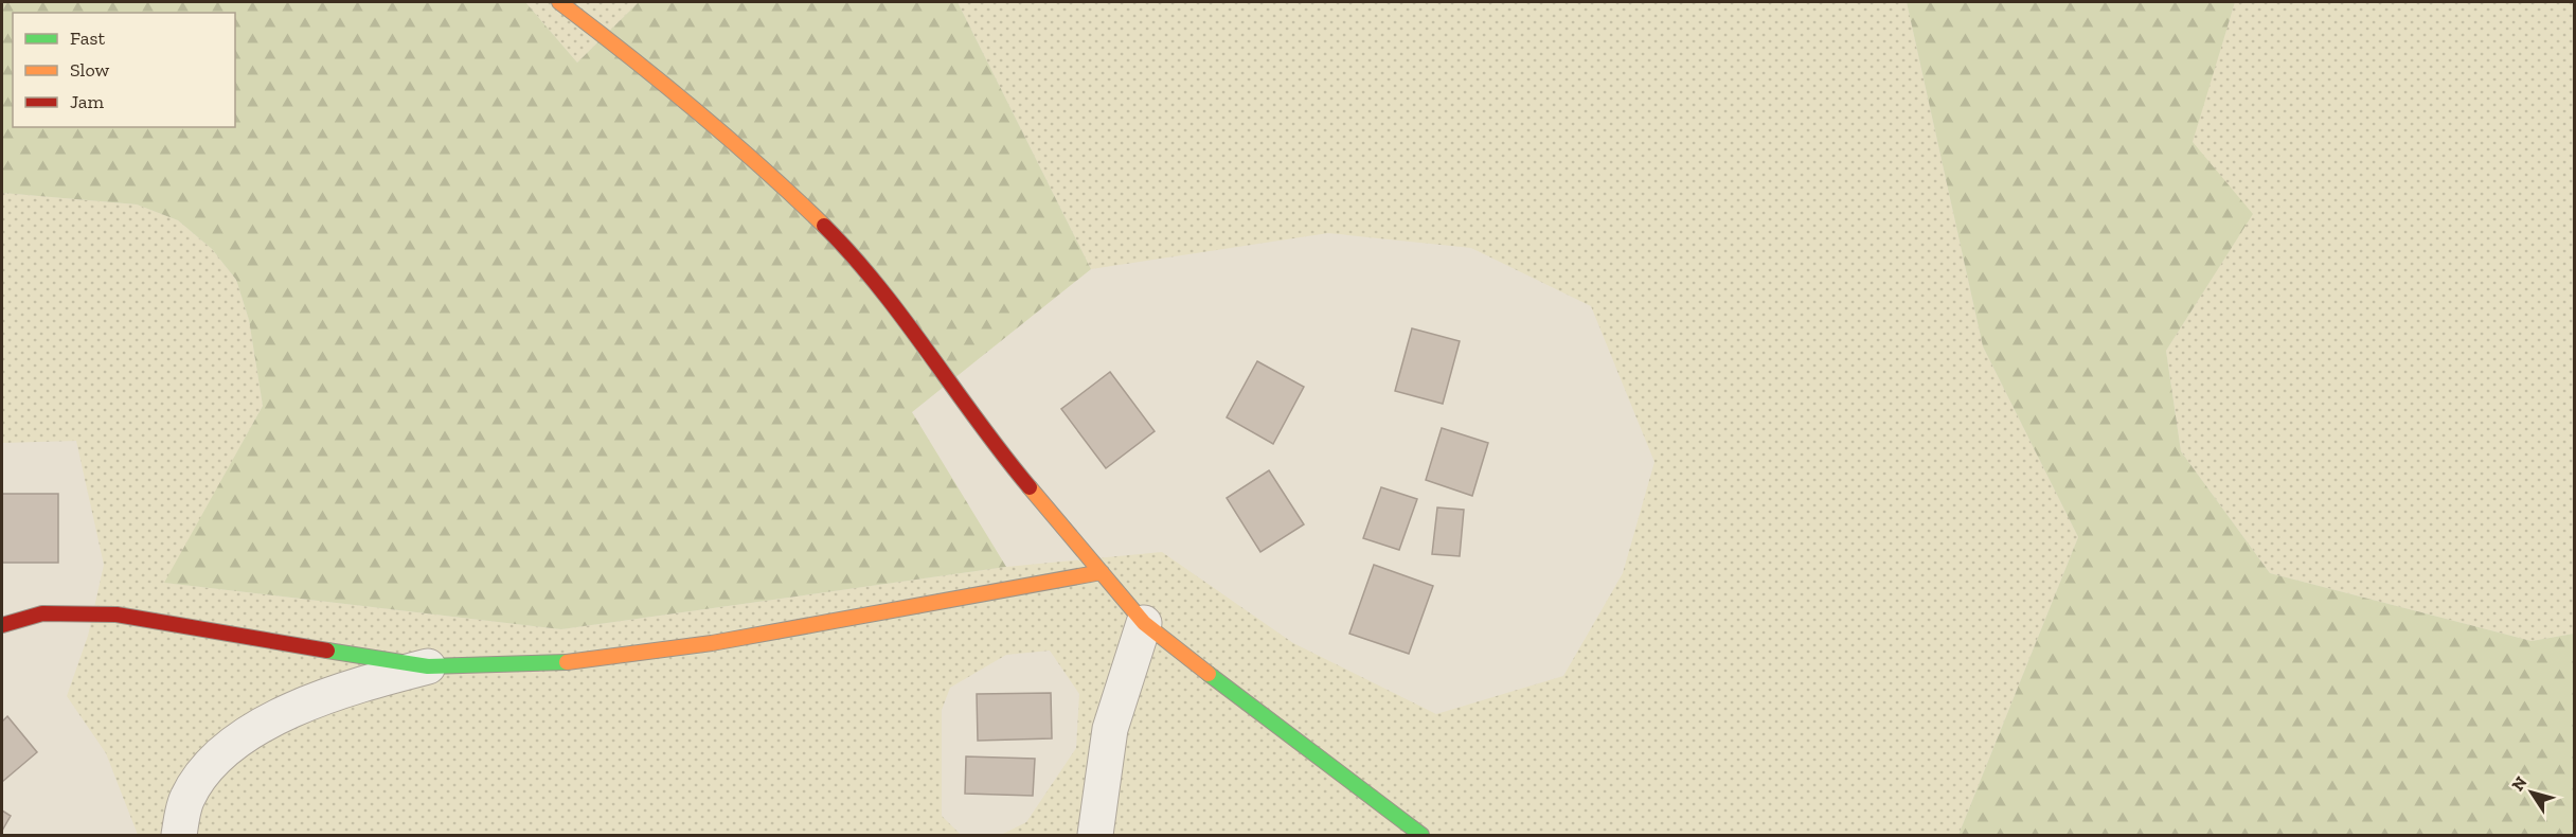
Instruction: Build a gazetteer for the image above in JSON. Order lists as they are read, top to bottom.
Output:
{
  "legend": ["Fast", "Slow", "Jam"],
  "north": "top left"
}
